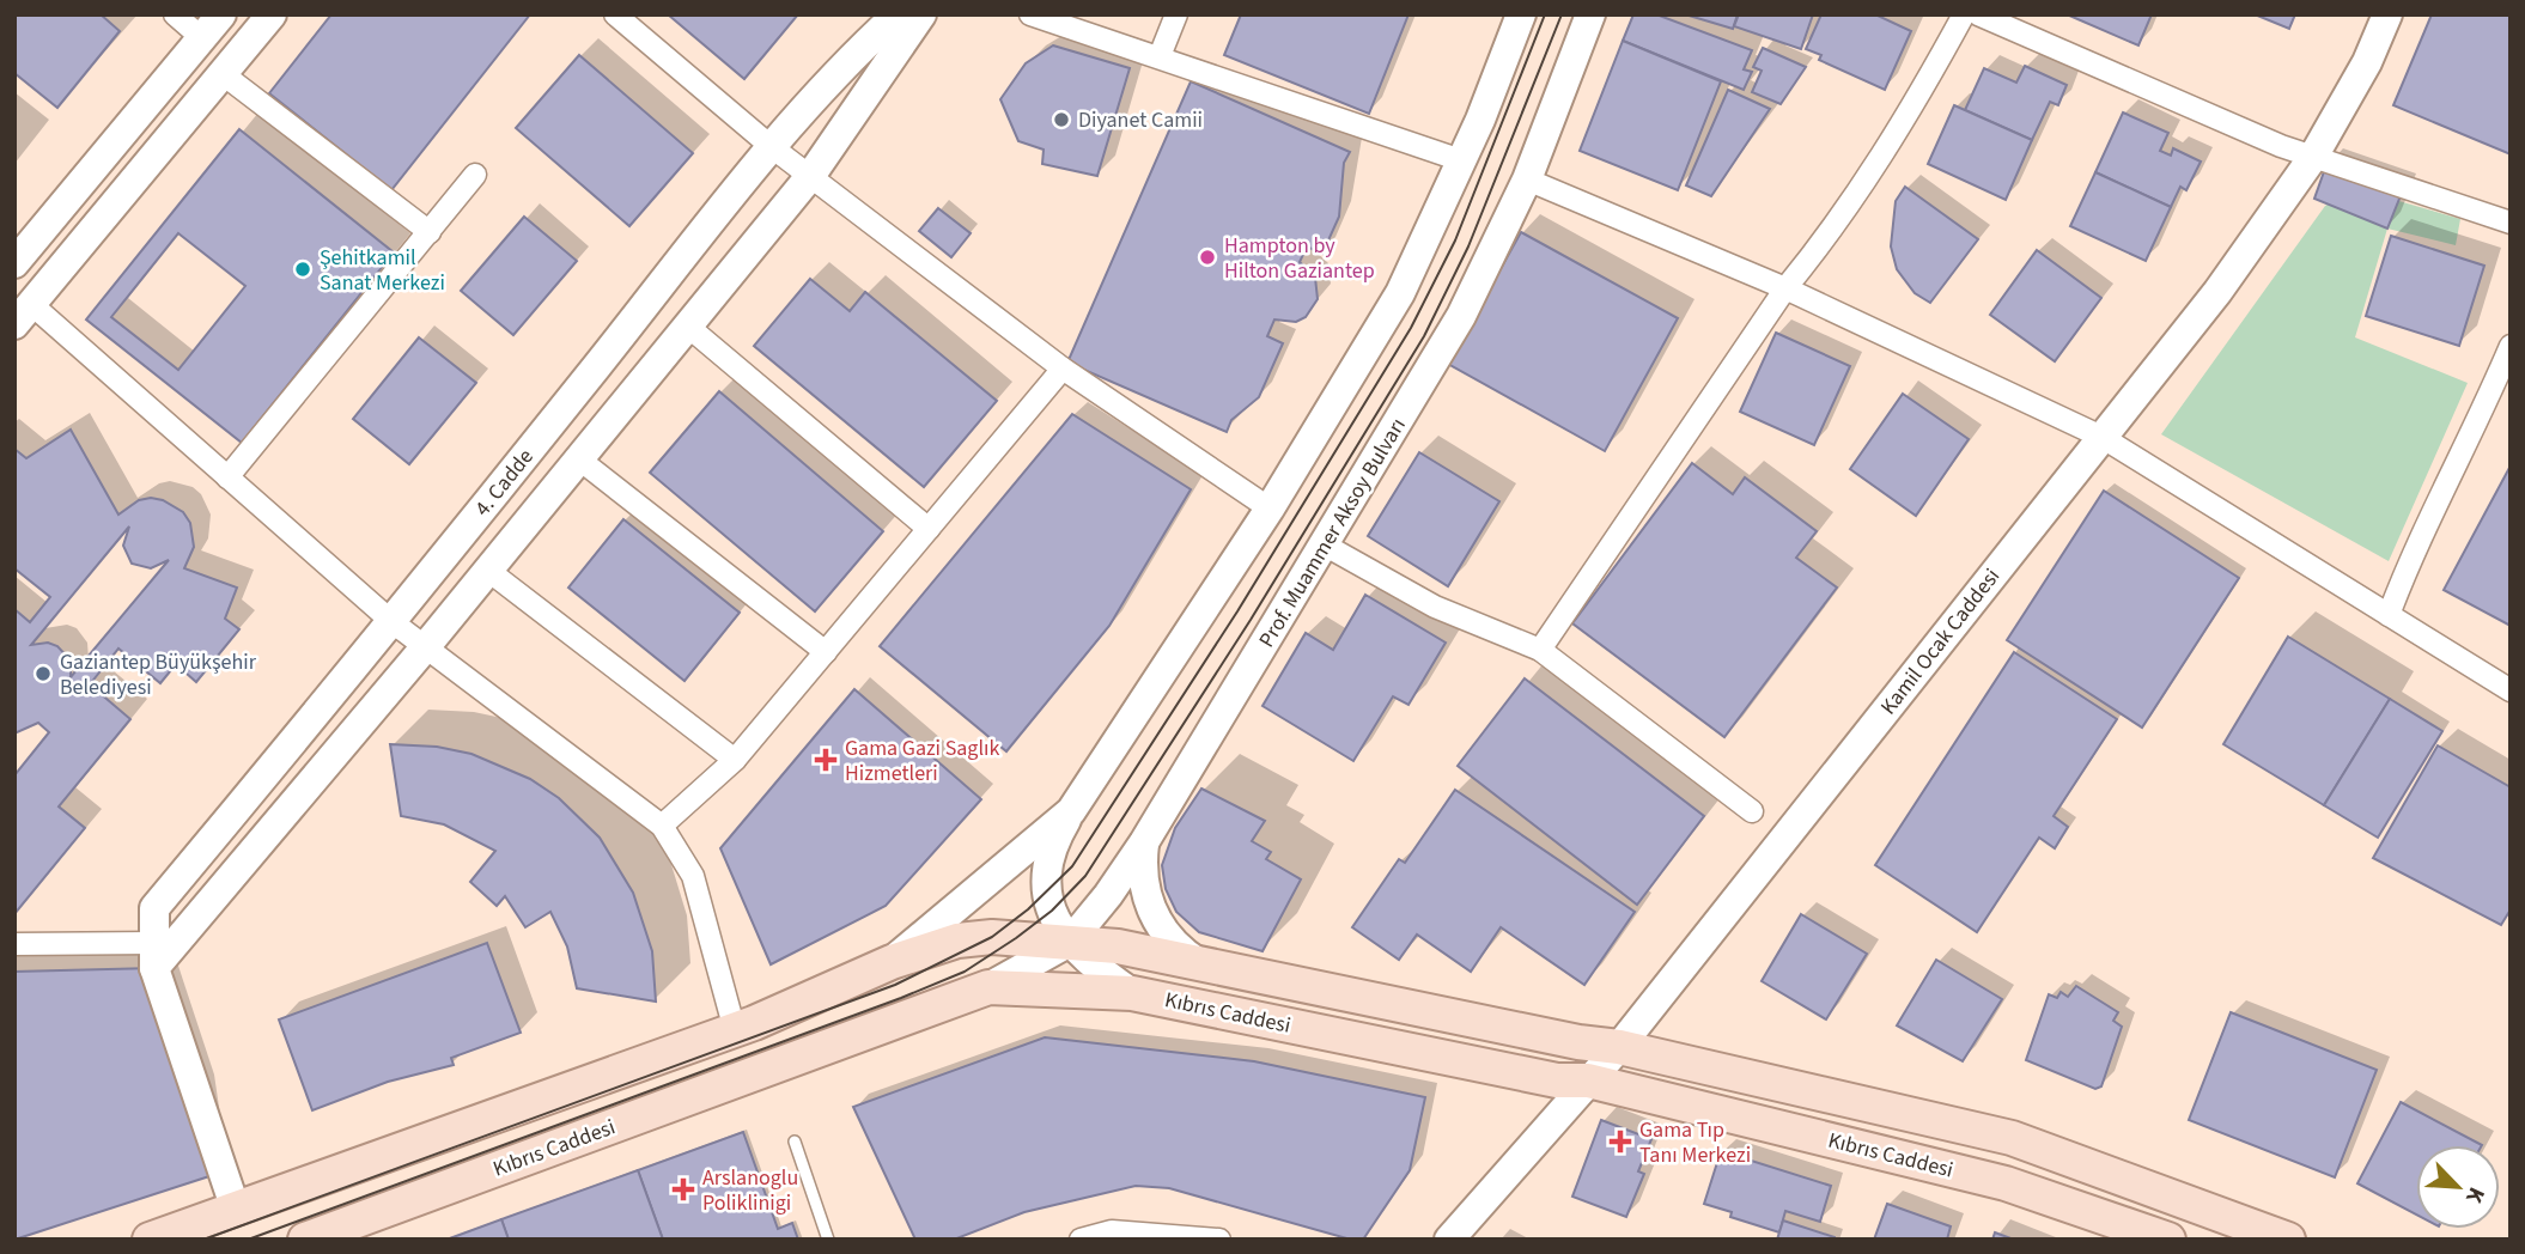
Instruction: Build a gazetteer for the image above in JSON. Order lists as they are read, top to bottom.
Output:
{
  "streets": {
    "main road": ["Kıbrıs Caddesi"],
    "street": ["4. Cadde", "Prof. Muammer Aksoy Bulvarı", "Kamil Ocak Caddesi"]
  },
  "crossings": [
    ["Prof. Muammer Aksoy Bulvarı", "Kıbrıs Caddesi"],
    ["Kamil Ocak Caddesi", "Kıbrıs Caddesi"]
  ],
  "places": {
    "other": [
      "Diyanet Camii",
      "Hampton by Hilton Gaziantep",
      "Şehitkamil Sanat Merkezi",
      "Gaziantep Büyükşehir Belediyesi"
    ],
    "health": ["Gama Gazi Saglık Hizmetleri", "Gama Tıp Tanı Merkezi", "Arslanoglu Poliklinigi"]
  },
  "north": "bottom right"
}
